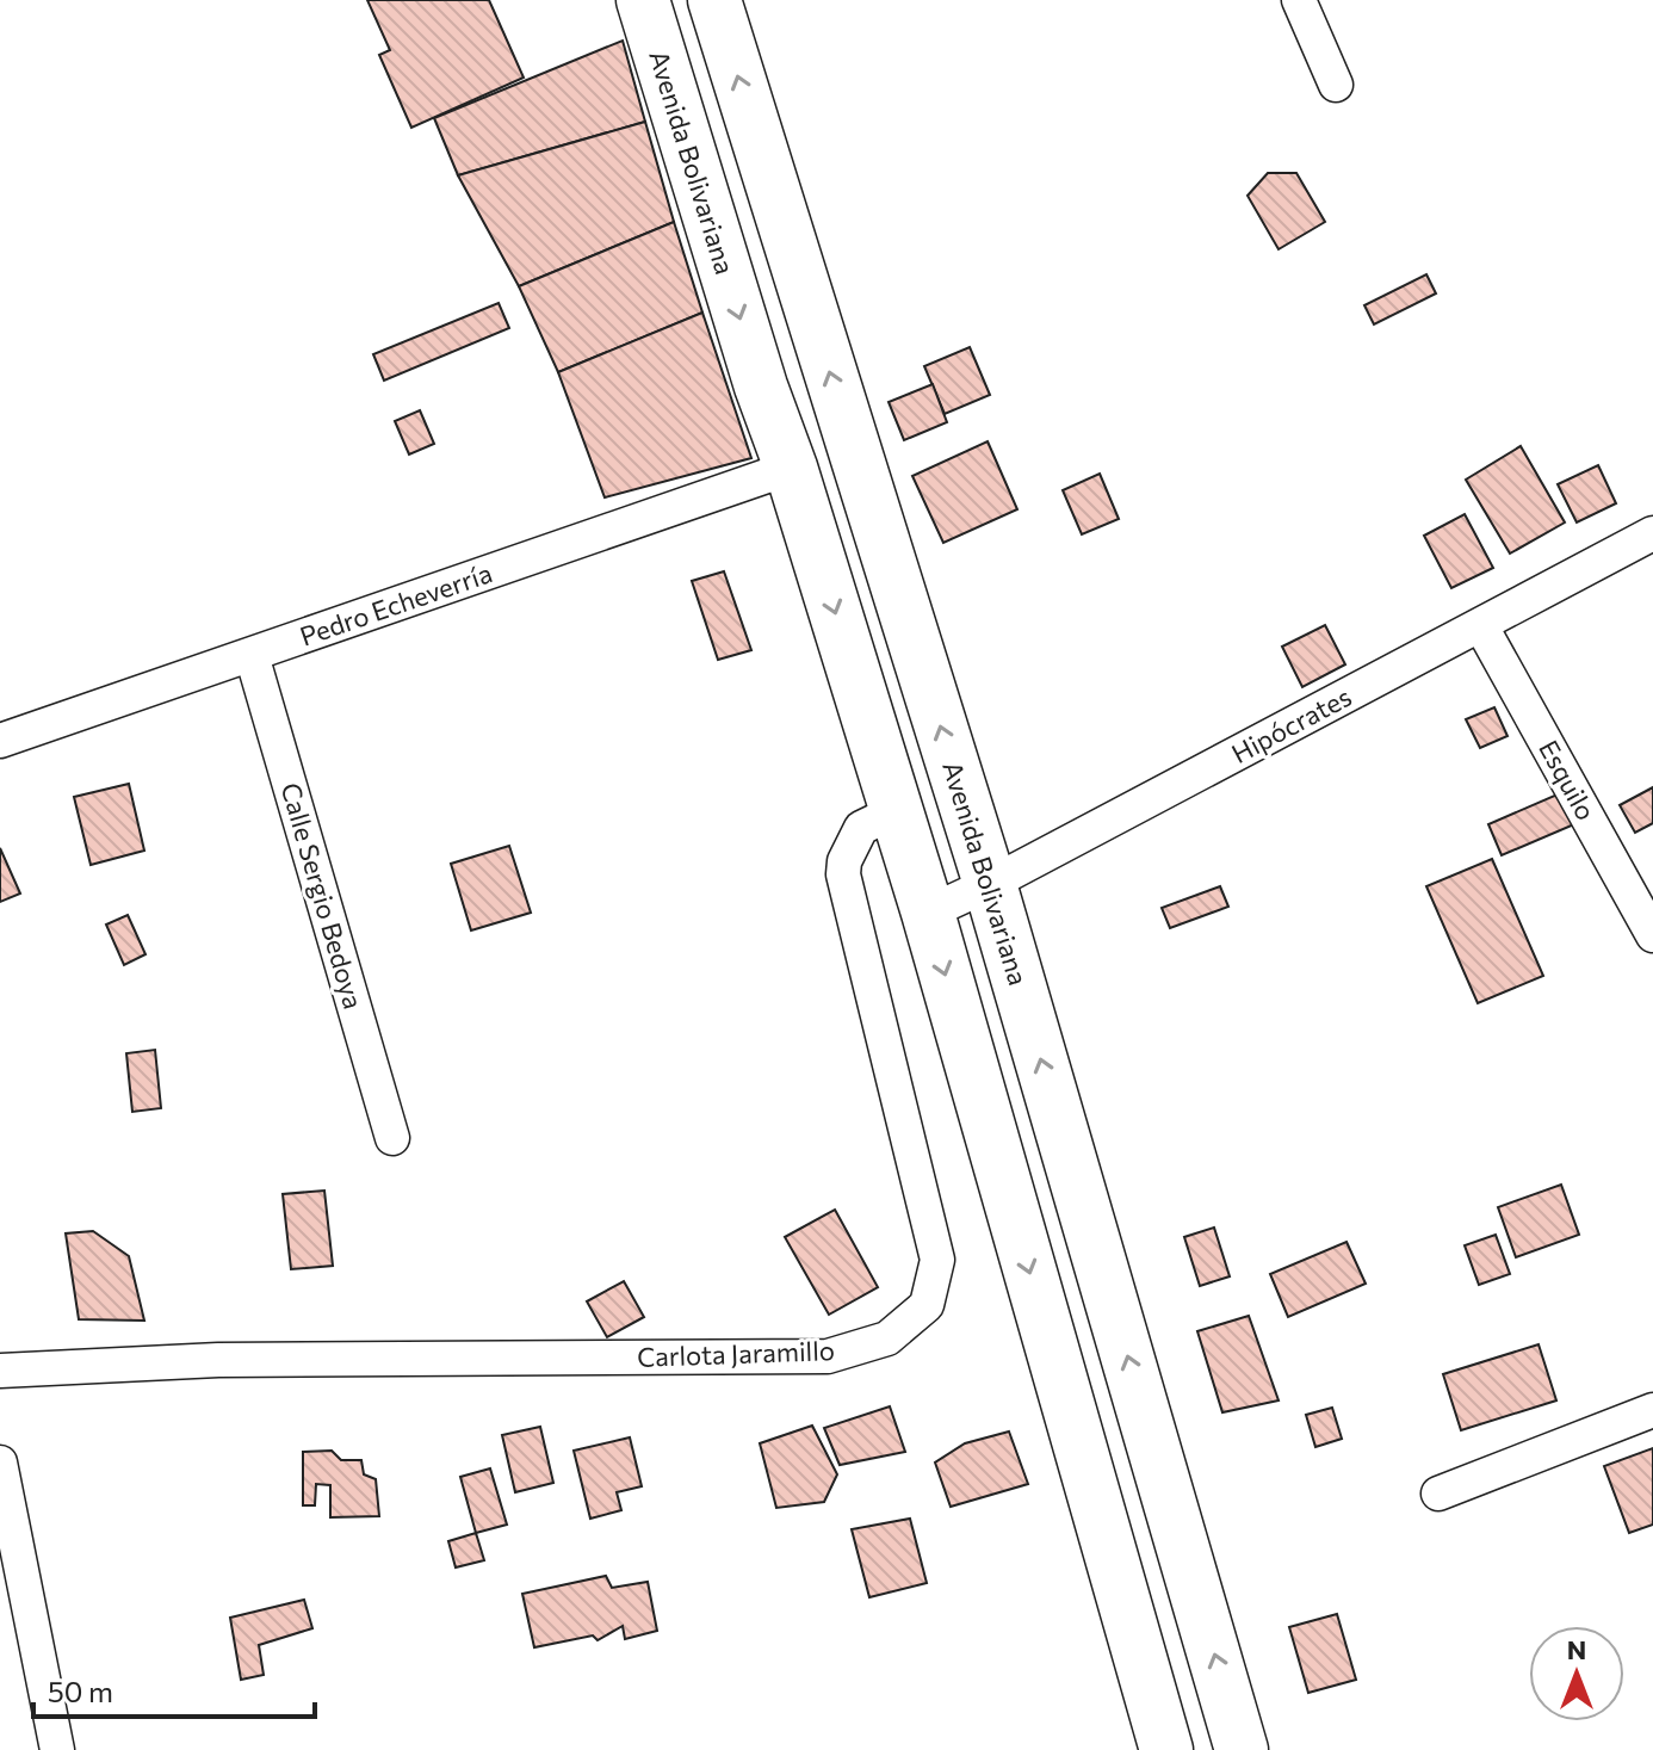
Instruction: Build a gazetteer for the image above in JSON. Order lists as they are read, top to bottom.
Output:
{
  "streets": {
    "highway": ["Avenida Bolivariana"],
    "street": [
      "Pedro Echeverría",
      "Hipócrates",
      "Esquilo",
      "Calle Sergio Bedoya",
      "Carlota Jaramillo"
    ]
  },
  "crossings": [
    ["Avenida Bolivariana", "Pedro Echeverría"],
    ["Avenida Bolivariana", "Hipócrates"],
    ["Avenida Bolivariana", "Carlota Jaramillo"],
    ["Pedro Echeverría", "Calle Sergio Bedoya"],
    ["Hipócrates", "Esquilo"]
  ],
  "scale_bar": "50 m",
  "north": "top"
}
